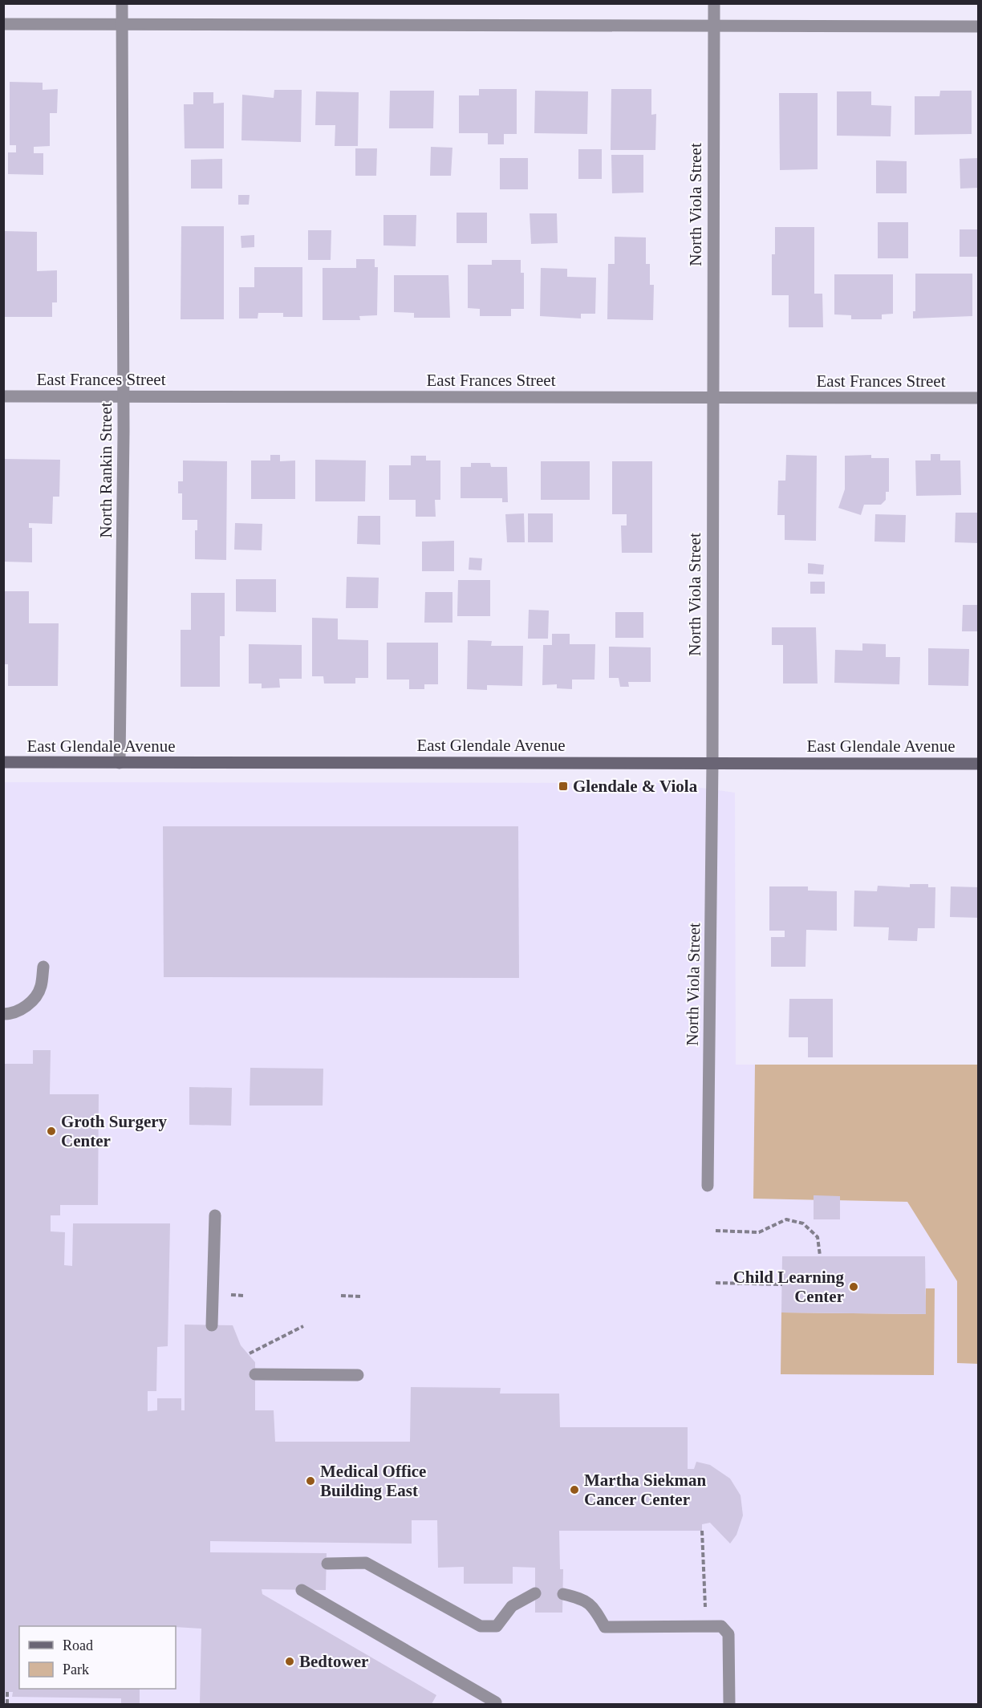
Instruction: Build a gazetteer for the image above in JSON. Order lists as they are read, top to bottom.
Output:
{
  "streets": {
    "street": [
      "North Viola Street",
      "East Frances Street",
      "North Rankin Street",
      "East Glendale Avenue"
    ]
  },
  "crossings": [
    ["North Viola Street", "East Frances Street"],
    ["North Viola Street", "East Glendale Avenue"],
    ["East Frances Street", "North Rankin Street"],
    ["North Rankin Street", "East Glendale Avenue"]
  ],
  "places": {
    "transit": ["Glendale & Viola"],
    "other": [
      "Groth Surgery Center",
      "Child Learning Center",
      "Medical Office Building East",
      "Martha Siekman Cancer Center",
      "Bedtower"
    ]
  },
  "legend": ["Road", "Park"]
}
